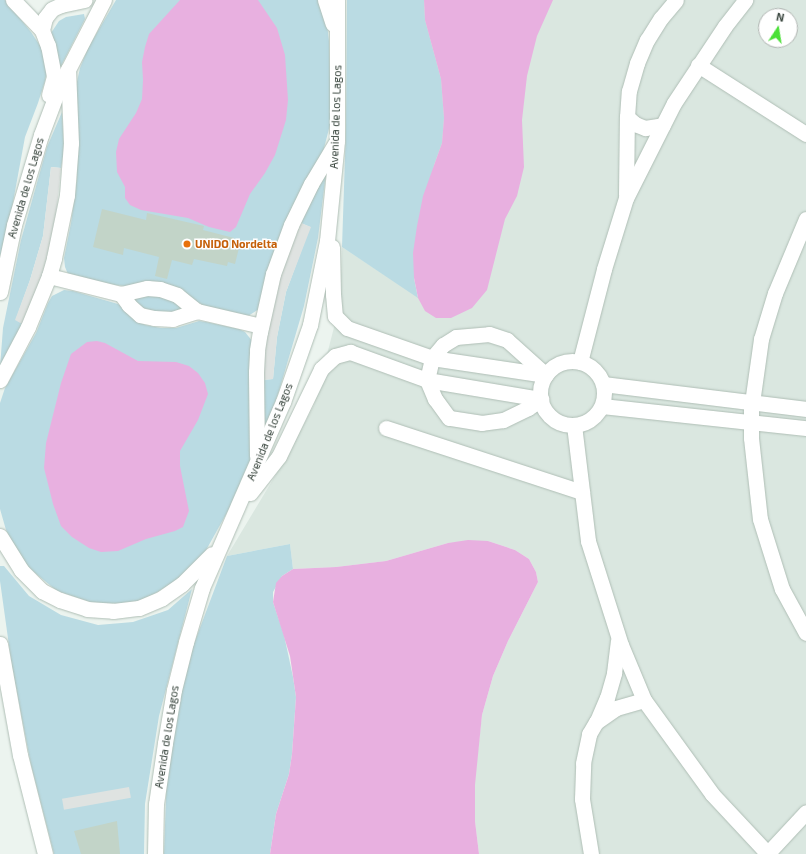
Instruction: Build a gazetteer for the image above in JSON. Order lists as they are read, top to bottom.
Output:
{
  "streets": {
    "street": ["Avenida de los Lagos"]
  },
  "places": ["UNIDO Nordelta"],
  "north": "top"
}
